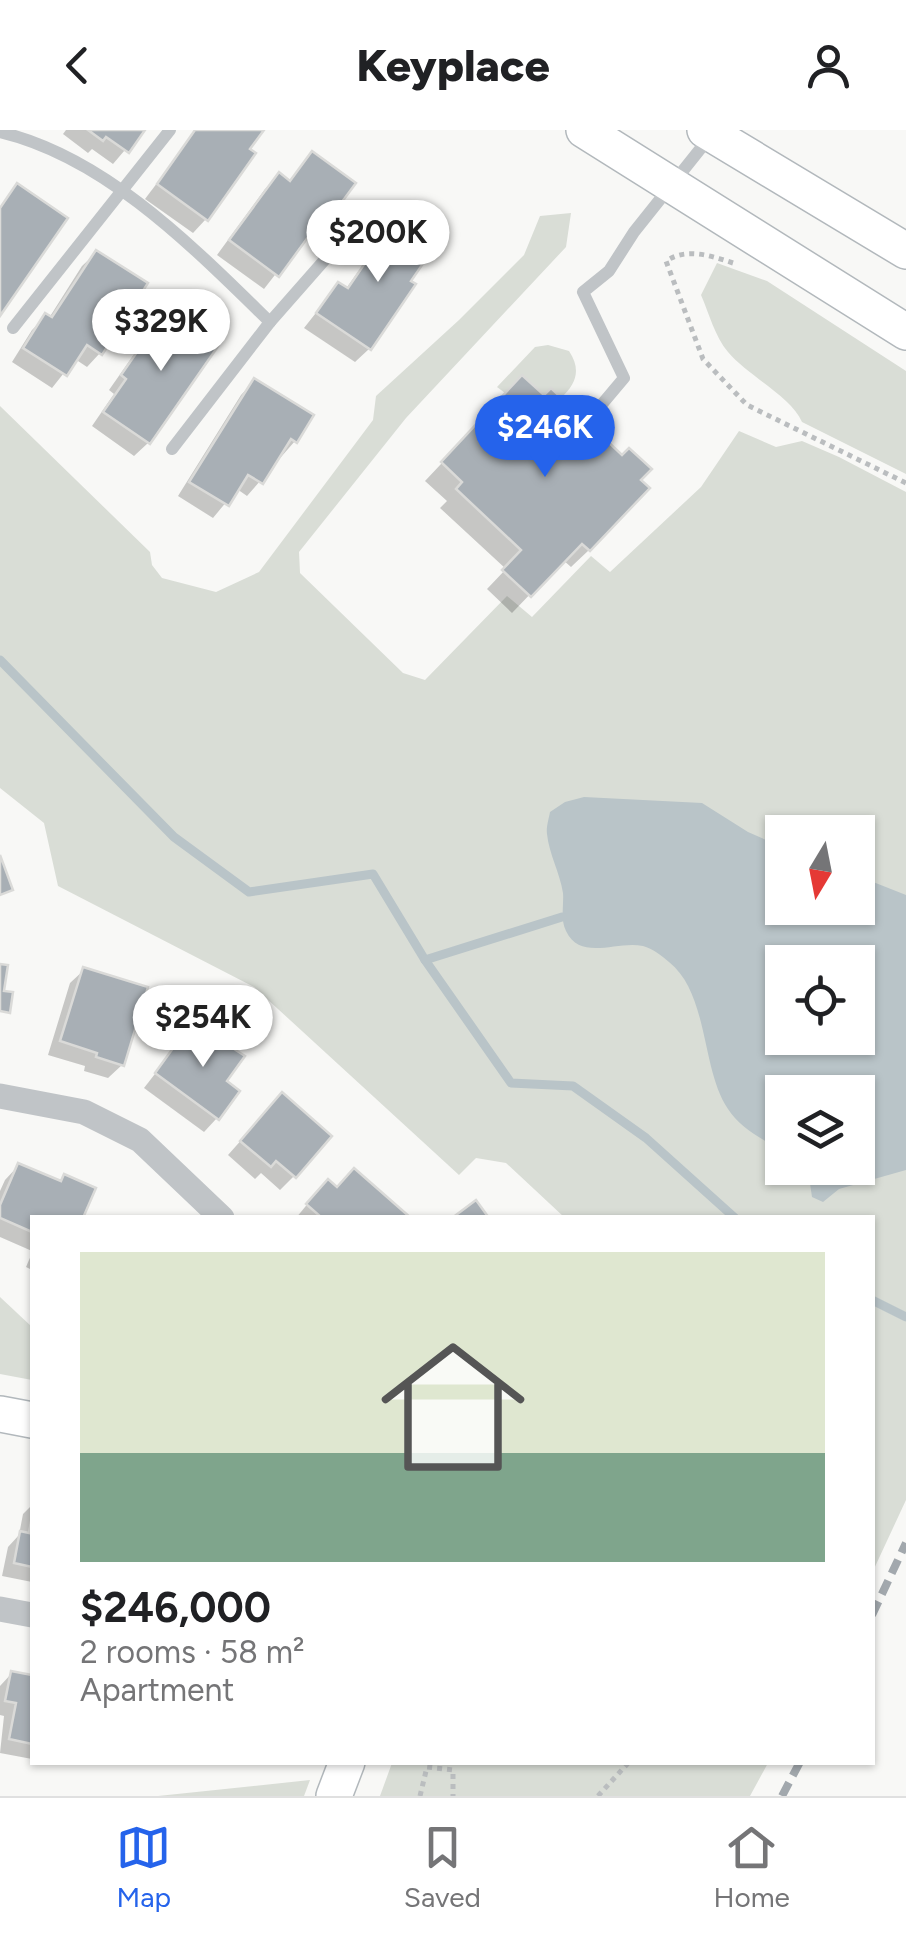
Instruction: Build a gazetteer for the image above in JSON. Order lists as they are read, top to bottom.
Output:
{
  "north": "bottom",
  "page": {
    "header": "Keyplace",
    "price": [
      "$200K",
      "$329K",
      "$246K",
      "$254K"
    ],
    "list": [
      {
        "name": "$246,000",
        "note": "2 rooms · 58 m² · Apartment"
      }
    ],
    "tabs": ["Map", "Saved", "Home"]
  }
}
